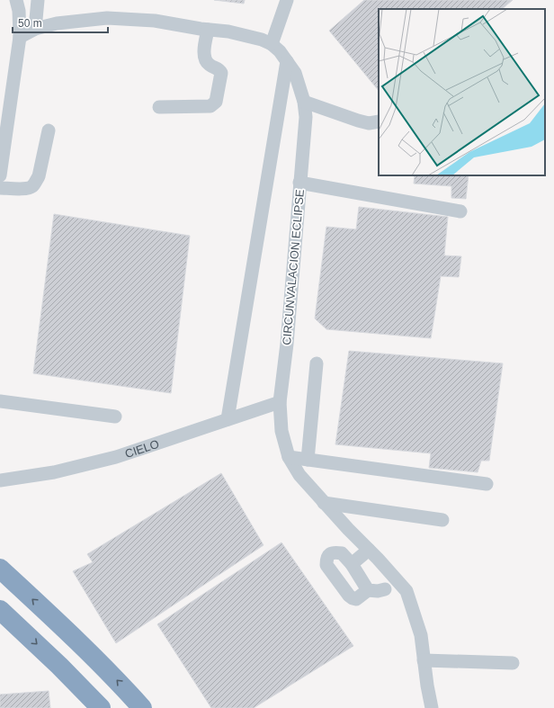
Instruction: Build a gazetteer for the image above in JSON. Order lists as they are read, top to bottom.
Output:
{
  "streets": {
    "lane": ["CIRCUNVALACION ECLIPSE", "CIELO"]
  },
  "crossings": [
    ["CIRCUNVALACION ECLIPSE", "CIELO"]
  ],
  "scale_bar": "50 m"
}
